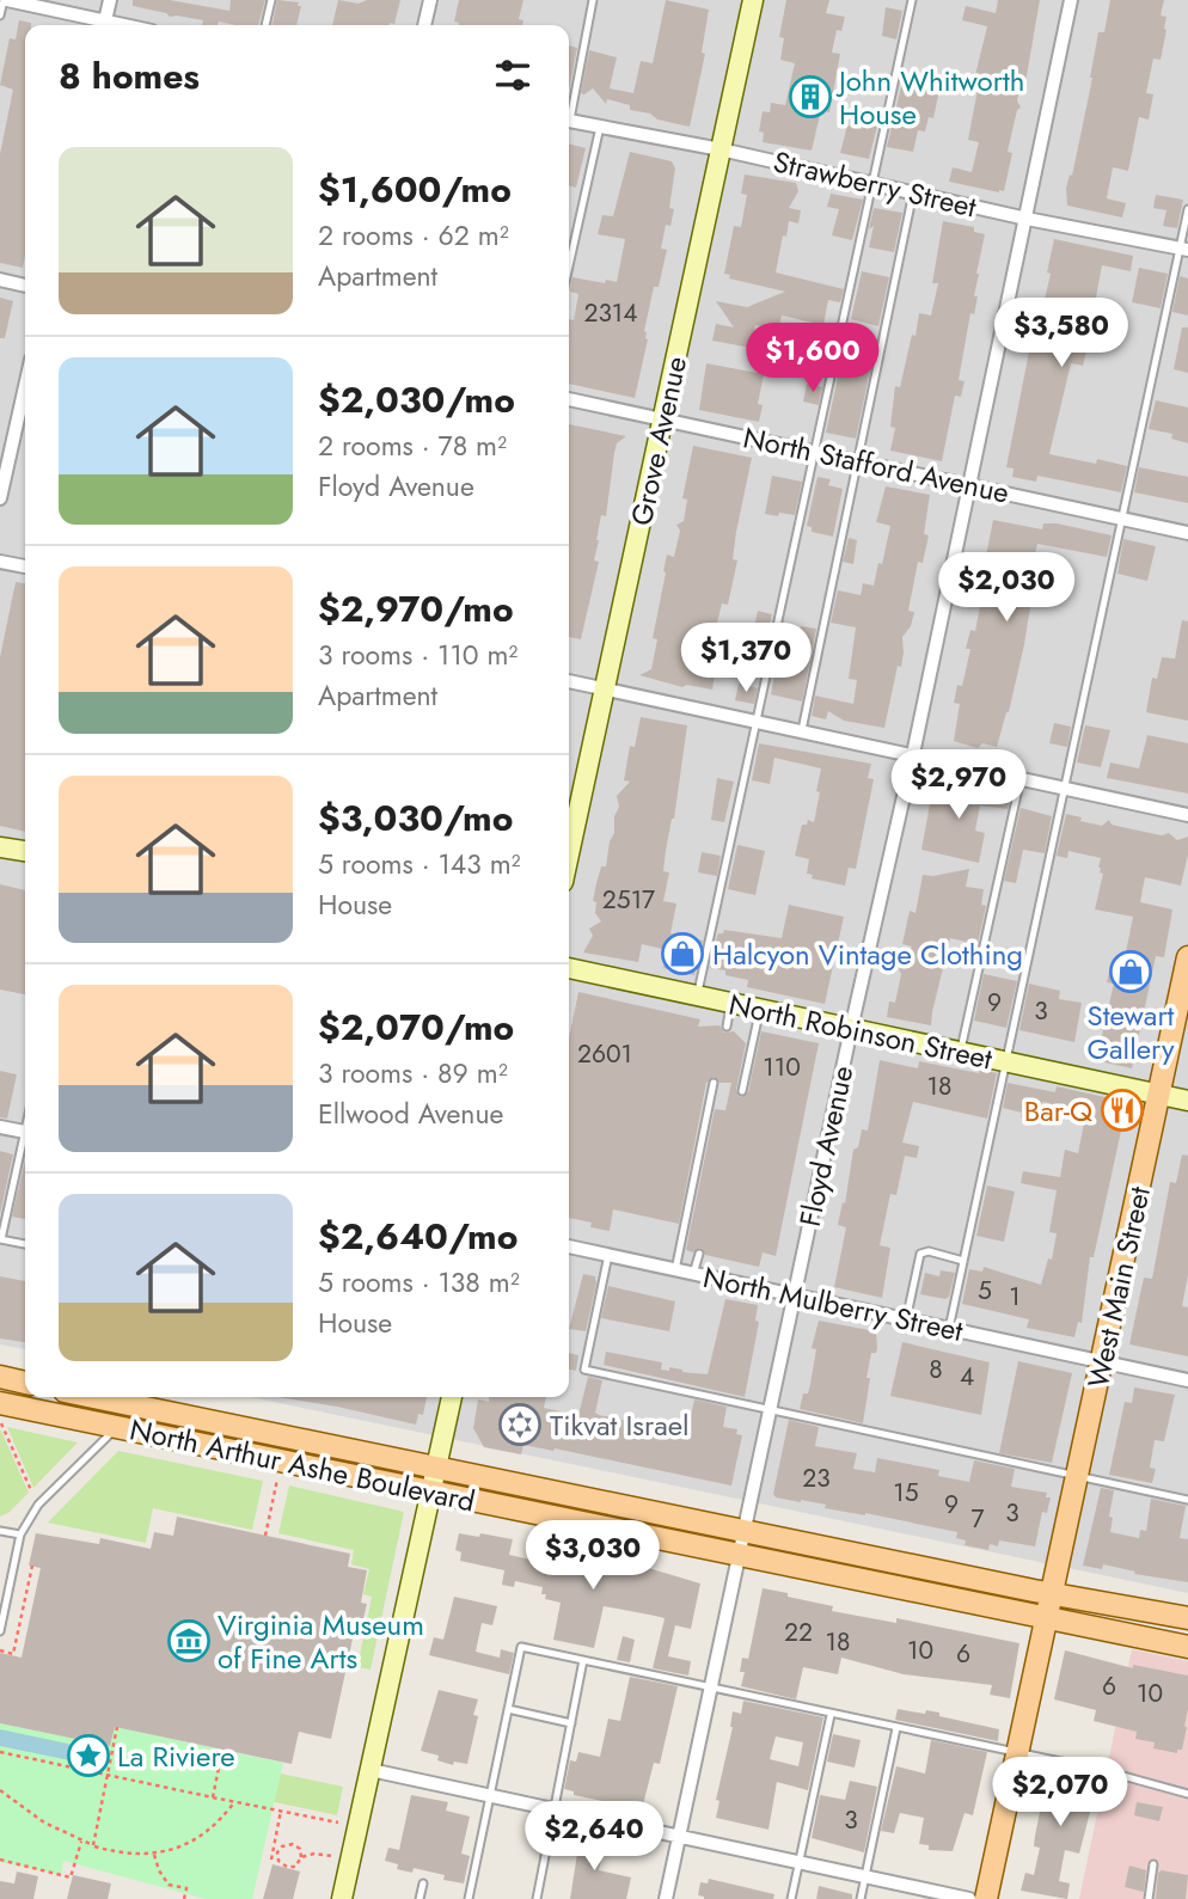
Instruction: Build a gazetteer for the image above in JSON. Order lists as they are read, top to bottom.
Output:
{
  "streets": {
    "main road": ["West Main Street", "North Arthur Ashe Boulevard"],
    "street": [
      "Strawberry Street",
      "Grove Avenue",
      "North Stafford Avenue",
      "North Robinson Street",
      "Floyd Avenue",
      "North Mulberry Street"
    ]
  },
  "crossings": [
    ["Strawberry Street", "Grove Avenue"],
    ["Strawberry Street", "Floyd Avenue"],
    ["Grove Avenue", "North Stafford Avenue"],
    ["North Stafford Avenue", "Floyd Avenue"],
    ["North Robinson Street", "Floyd Avenue"],
    ["North Robinson Street", "West Main Street"],
    ["Floyd Avenue", "North Mulberry Street"],
    ["Floyd Avenue", "North Arthur Ashe Boulevard"],
    ["West Main Street", "North Mulberry Street"],
    ["West Main Street", "North Arthur Ashe Boulevard"]
  ],
  "places": {
    "building": ["John Whitworth House"],
    "shop": ["Halcyon Vintage Clothing", "Stewart Gallery"],
    "restaurant": ["Bar-Q"],
    "synagogue": ["Tikvat Israel"],
    "museum": ["Virginia Museum of Fine Arts"],
    "place": ["La Riviere"]
  },
  "house_numbers": [
    "2314",
    "2517",
    "9",
    "3",
    "2601",
    "110",
    "18",
    "5",
    "1",
    "8",
    "4",
    "23",
    "15",
    "9",
    "3",
    "7",
    "22",
    "18",
    "10",
    "6",
    "6",
    "10",
    "3"
  ],
  "page": {
    "heading": "8 homes",
    "list": [
      {
        "name": "$1,600/mo",
        "note": "2 rooms · 62 m² · Apartment"
      },
      {
        "name": "$2,030/mo",
        "note": "2 rooms · 78 m² · Floyd Avenue"
      },
      {
        "name": "$2,970/mo",
        "note": "3 rooms · 110 m² · Apartment"
      },
      {
        "name": "$3,030/mo",
        "note": "5 rooms · 143 m² · House"
      },
      {
        "name": "$2,070/mo",
        "note": "3 rooms · 89 m² · Ellwood Avenue"
      },
      {
        "name": "$2,640/mo",
        "note": "5 rooms · 138 m² · House"
      }
    ],
    "price": [
      "$3,580",
      "$1,600",
      "$2,030",
      "$1,370",
      "$2,970",
      "$3,030",
      "$2,070",
      "$2,640"
    ]
  }
}
